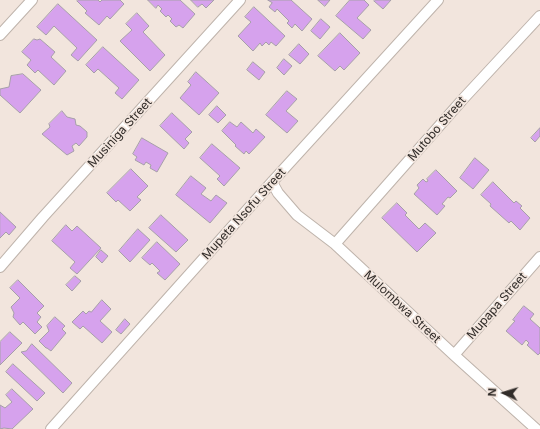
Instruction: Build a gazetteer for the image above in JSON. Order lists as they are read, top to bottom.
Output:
{
  "streets": {
    "street": [
      "Mutobo Street",
      "Musiniga Street",
      "Mupeta Nsofu Street",
      "Mupapa Street",
      "Mulombwa Street"
    ]
  },
  "crossings": [
    ["Mutobo Street", "Mulombwa Street"],
    ["Mupeta Nsofu Street", "Mulombwa Street"],
    ["Mupapa Street", "Mulombwa Street"]
  ],
  "north": "left"
}
